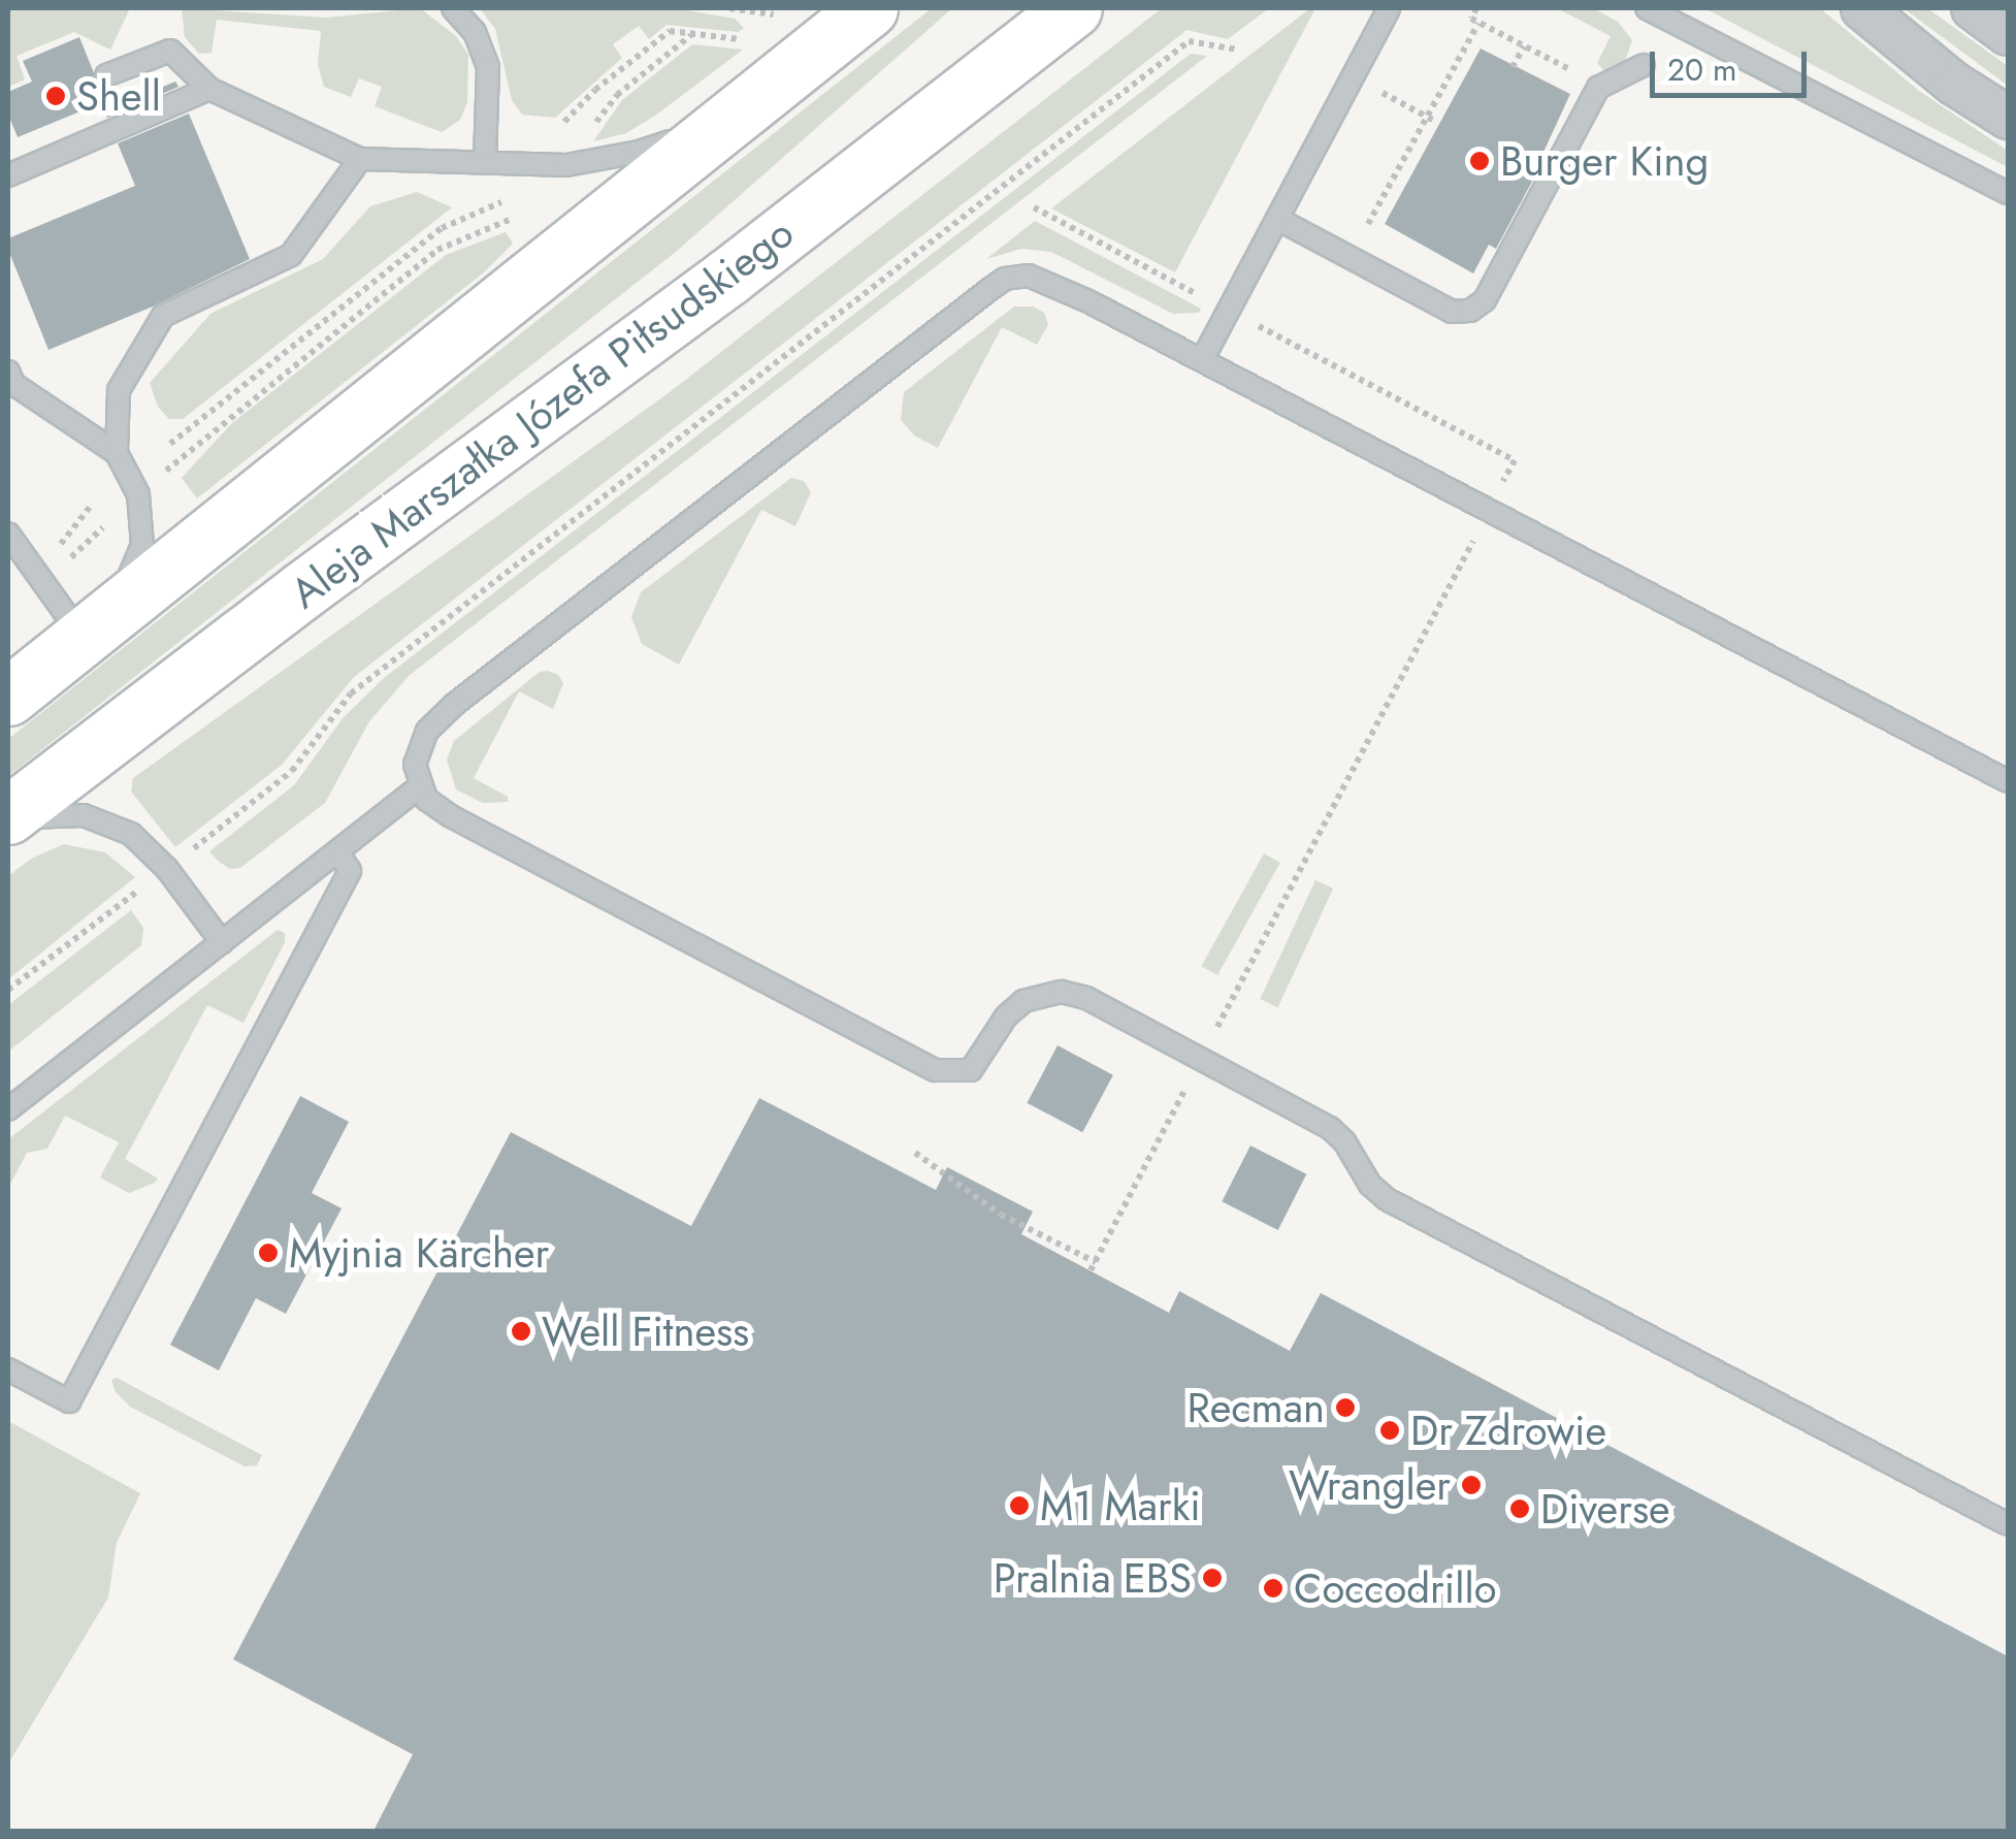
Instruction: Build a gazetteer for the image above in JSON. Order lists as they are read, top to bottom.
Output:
{
  "streets": {
    "main road": ["Aleja Marszałka Józefa Piłsudskiego"]
  },
  "places": [
    "Shell",
    "Burger King",
    "Myjnia Kärcher",
    "Well Fitness",
    "Recman",
    "Dr Zdrowie",
    "Wrangler",
    "M1 Marki",
    "Diverse",
    "Pralnia EBS",
    "Coccodrillo"
  ],
  "scale_bar": "20 m"
}
